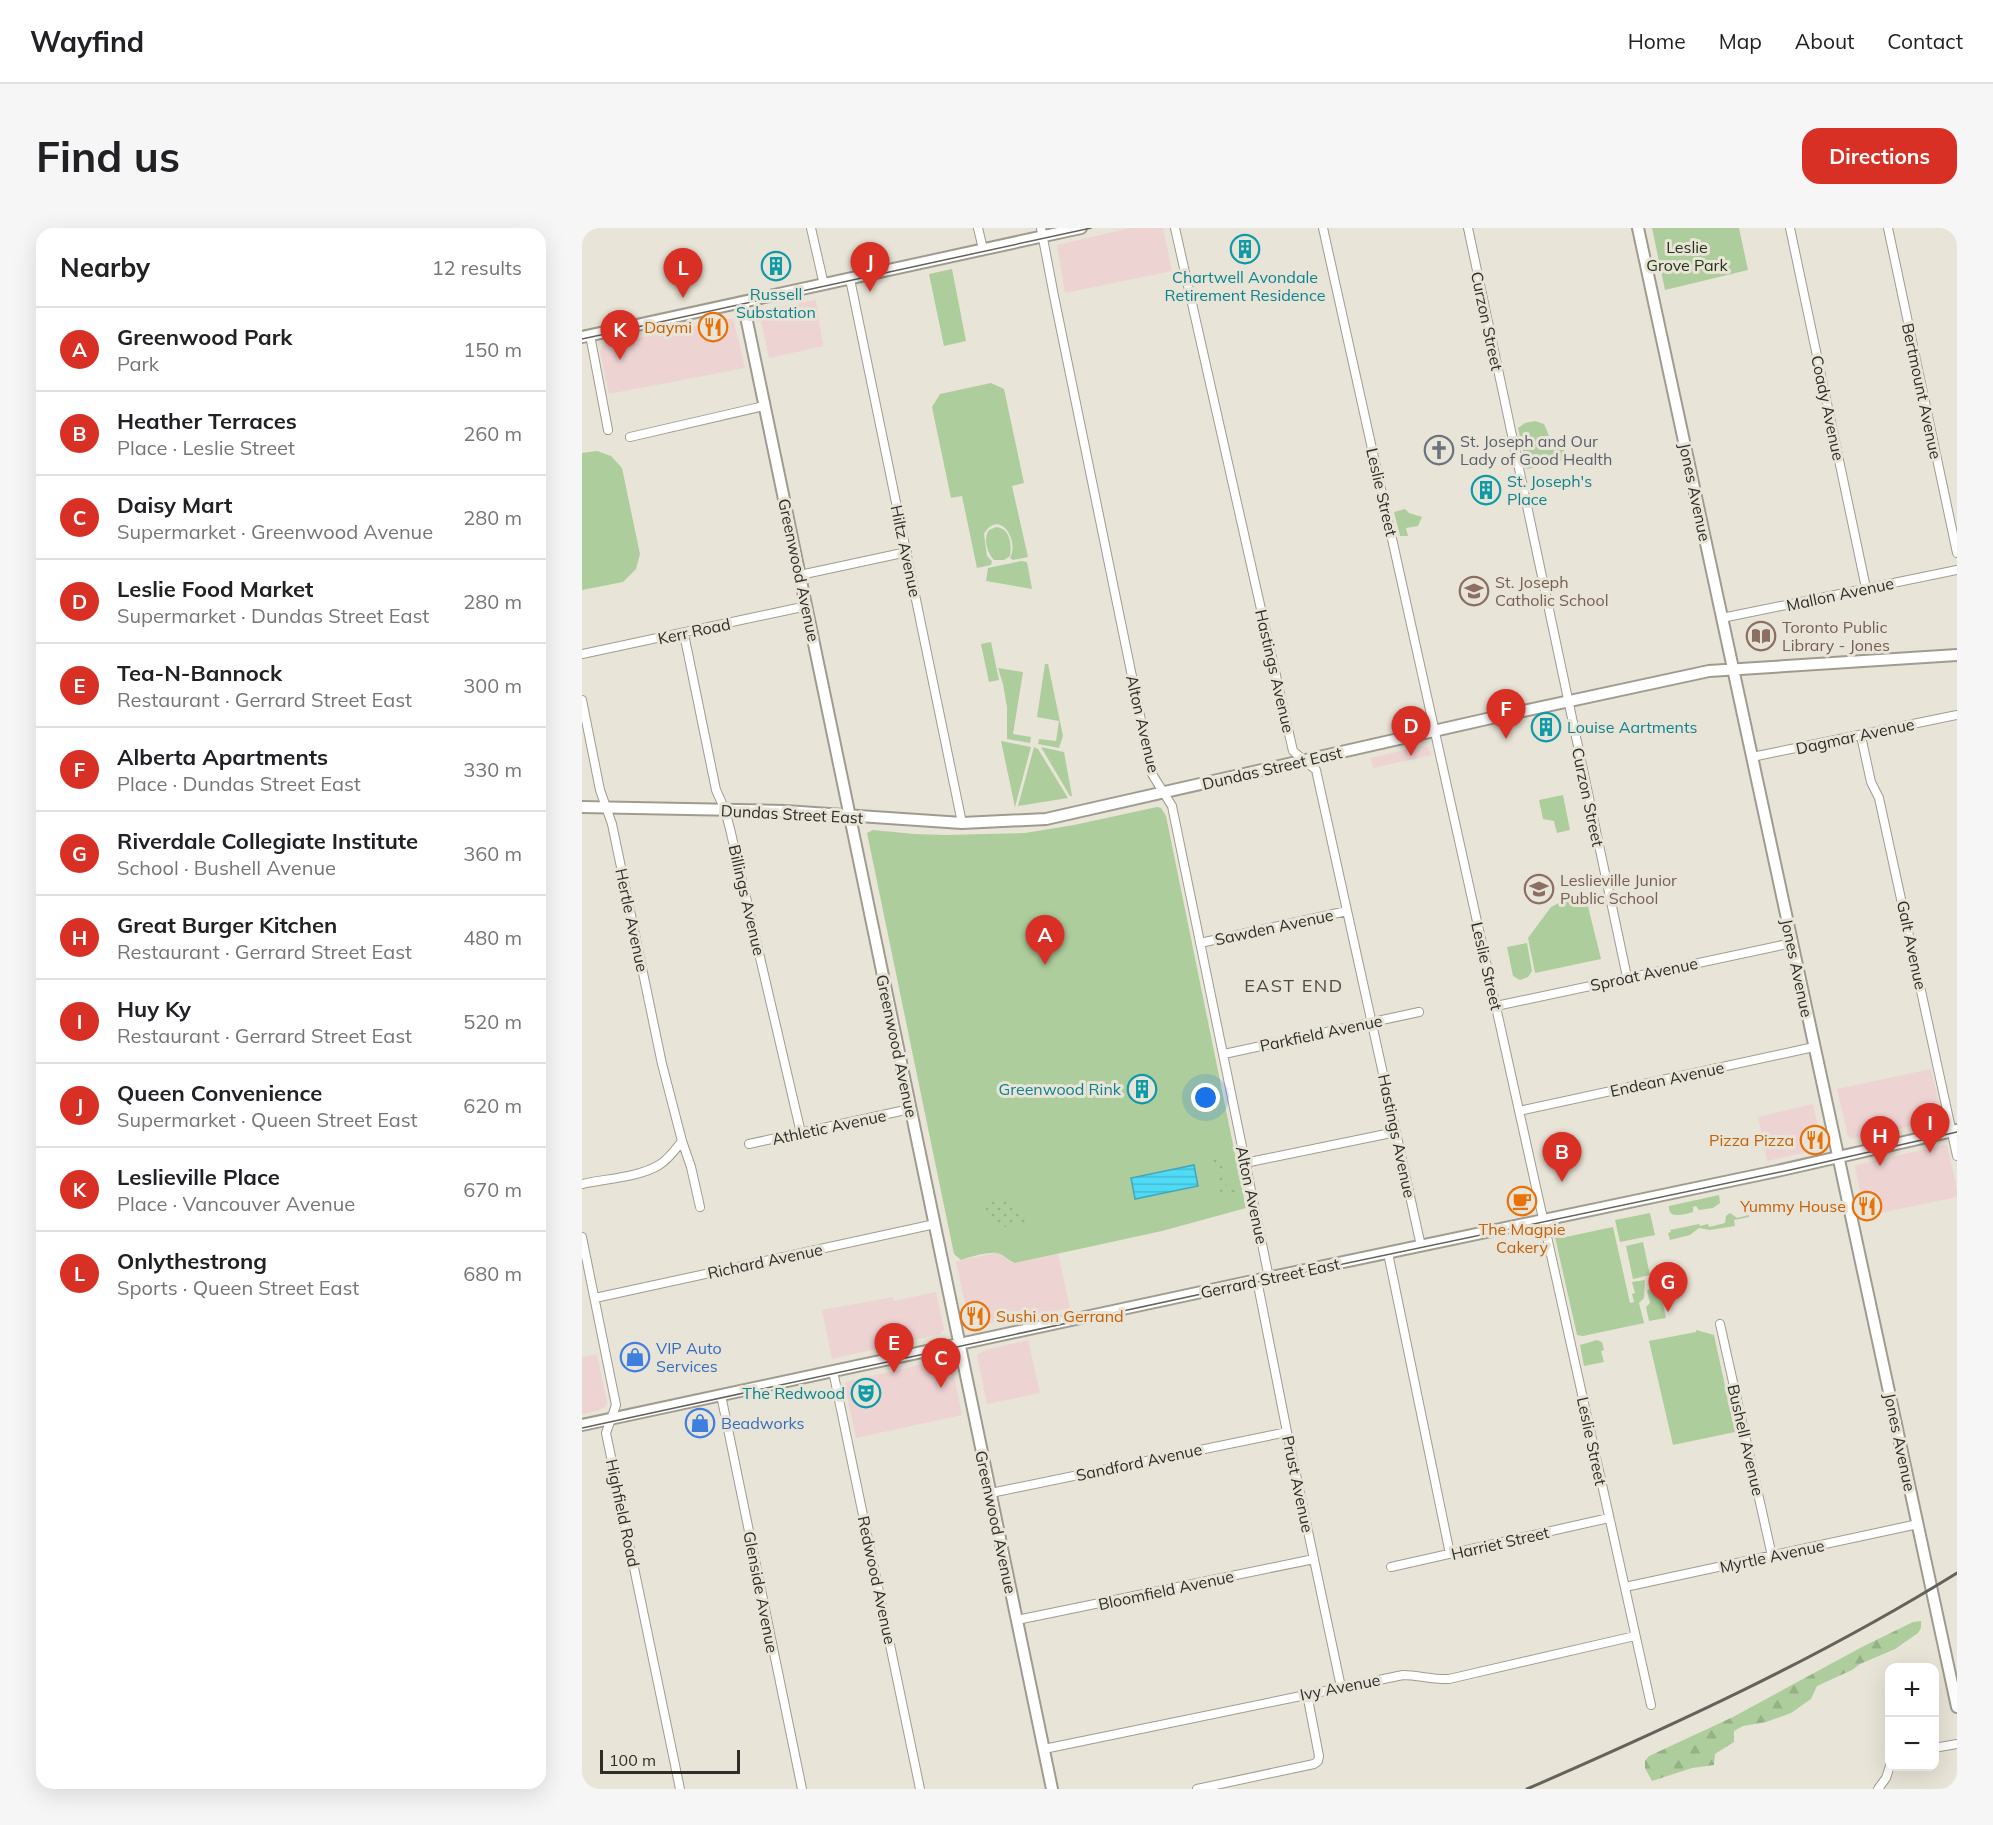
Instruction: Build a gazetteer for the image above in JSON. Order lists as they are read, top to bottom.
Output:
{
  "streets": {
    "street": [
      "Curzon Street",
      "Bertmount Avenue",
      "Coady Avenue",
      "Leslie Street",
      "Jones Avenue",
      "Hiltz Avenue",
      "Greenwood Avenue",
      "Mallon Avenue",
      "Kerr Road",
      "Hastings Avenue",
      "Alton Avenue",
      "Dagmar Avenue",
      "Dundas Street East",
      "Billings Avenue",
      "Hertle Avenue",
      "Sawden Avenue",
      "Galt Avenue",
      "Sproat Avenue",
      "Parkfield Avenue",
      "Endean Avenue",
      "Athletic Avenue",
      "Richard Avenue",
      "Gerrard Street East",
      "Bushell Avenue",
      "Sandford Avenue",
      "Prust Avenue",
      "Highfield Road",
      "Harriet Street",
      "Myrtle Avenue",
      "Redwood Avenue",
      "Bloomfield Avenue",
      "Glenside Avenue",
      "Ivy Avenue"
    ]
  },
  "crossings": [
    ["Curzon Street", "Dundas Street East"],
    ["Curzon Street", "Sproat Avenue"],
    ["Coady Avenue", "Mallon Avenue"],
    ["Leslie Street", "Dundas Street East"],
    ["Leslie Street", "Sproat Avenue"],
    ["Leslie Street", "Endean Avenue"],
    ["Leslie Street", "Gerrard Street East"],
    ["Leslie Street", "Harriet Street"],
    ["Leslie Street", "Myrtle Avenue"],
    ["Leslie Street", "Ivy Avenue"],
    ["Jones Avenue", "Mallon Avenue"],
    ["Jones Avenue", "Dagmar Avenue"],
    ["Jones Avenue", "Dundas Street East"],
    ["Jones Avenue", "Sproat Avenue"],
    ["Jones Avenue", "Endean Avenue"],
    ["Jones Avenue", "Gerrard Street East"],
    ["Jones Avenue", "Myrtle Avenue"],
    ["Hiltz Avenue", "Dundas Street East"],
    ["Greenwood Avenue", "Kerr Road"],
    ["Greenwood Avenue", "Dundas Street East"],
    ["Greenwood Avenue", "Athletic Avenue"],
    ["Greenwood Avenue", "Richard Avenue"],
    ["Greenwood Avenue", "Gerrard Street East"],
    ["Greenwood Avenue", "Sandford Avenue"],
    ["Greenwood Avenue", "Bloomfield Avenue"],
    ["Greenwood Avenue", "Ivy Avenue"],
    ["Kerr Road", "Billings Avenue"],
    ["Hastings Avenue", "Dundas Street East"],
    ["Hastings Avenue", "Sawden Avenue"],
    ["Hastings Avenue", "Parkfield Avenue"],
    ["Hastings Avenue", "Gerrard Street East"],
    ["Alton Avenue", "Dundas Street East"],
    ["Alton Avenue", "Sawden Avenue"],
    ["Alton Avenue", "Parkfield Avenue"],
    ["Alton Avenue", "Gerrard Street East"],
    ["Dagmar Avenue", "Galt Avenue"],
    ["Dundas Street East", "Billings Avenue"],
    ["Dundas Street East", "Hertle Avenue"],
    ["Billings Avenue", "Athletic Avenue"],
    ["Galt Avenue", "Gerrard Street East"],
    ["Richard Avenue", "Highfield Road"],
    ["Gerrard Street East", "Prust Avenue"],
    ["Gerrard Street East", "Highfield Road"],
    ["Gerrard Street East", "Redwood Avenue"],
    ["Gerrard Street East", "Glenside Avenue"],
    ["Bushell Avenue", "Myrtle Avenue"],
    ["Sandford Avenue", "Prust Avenue"],
    ["Prust Avenue", "Bloomfield Avenue"],
    ["Prust Avenue", "Ivy Avenue"]
  ],
  "districts": ["EAST END"],
  "parks": ["Leslie Grove Park"],
  "places": {
    "building": [
      "Chartwell Avondale Retirement Residence",
      "Russell Substation",
      "St. Joseph's Place",
      "Louise Aartments",
      "Greenwood Rink"
    ],
    "restaurant": [
      "Daymi",
      "Pizza Pizza",
      "Yummy House",
      "Sushi on Gerrand"
    ],
    "church": ["St. Joseph and Our Lady of Good Health"],
    "school or university": ["St. Joseph Catholic School", "Leslieville Junior Public School"],
    "library": ["Toronto Public Library - Jones"],
    "cafe": ["The Magpie Cakery"],
    "shop": ["VIP Auto Services", "Beadworks"],
    "theatre": ["The Redwood"]
  },
  "scale_bar": "100 m",
  "page": {
    "header": "Wayfind",
    "nav": [
      "Home",
      "Map",
      "About",
      "Contact"
    ],
    "buttons": "Directions",
    "title": "Find us",
    "heading": ["Nearby", "12 results"],
    "pins": [
      "J",
      "L",
      "K",
      "F",
      "D",
      "A",
      "I",
      "H",
      "B",
      "G",
      "E",
      "C"
    ],
    "list": [
      {
        "mark": "A",
        "name": "Greenwood Park",
        "note": "Park",
        "value": "150 m"
      },
      {
        "mark": "B",
        "name": "Heather Terraces",
        "note": "Place · Leslie Street",
        "value": "260 m"
      },
      {
        "mark": "C",
        "name": "Daisy Mart",
        "note": "Supermarket · Greenwood Avenue",
        "value": "280 m"
      },
      {
        "mark": "D",
        "name": "Leslie Food Market",
        "note": "Supermarket · Dundas Street East",
        "value": "280 m"
      },
      {
        "mark": "E",
        "name": "Tea-N-Bannock",
        "note": "Restaurant · Gerrard Street East",
        "value": "300 m"
      },
      {
        "mark": "F",
        "name": "Alberta Apartments",
        "note": "Place · Dundas Street East",
        "value": "330 m"
      },
      {
        "mark": "G",
        "name": "Riverdale Collegiate Institute",
        "note": "School · Bushell Avenue",
        "value": "360 m"
      },
      {
        "mark": "H",
        "name": "Great Burger Kitchen",
        "note": "Restaurant · Gerrard Street East",
        "value": "480 m"
      },
      {
        "mark": "I",
        "name": "Huy Ky",
        "note": "Restaurant · Gerrard Street East",
        "value": "520 m"
      },
      {
        "mark": "J",
        "name": "Queen Convenience",
        "note": "Supermarket · Queen Street East",
        "value": "620 m"
      },
      {
        "mark": "K",
        "name": "Leslieville Place",
        "note": "Place · Vancouver Avenue",
        "value": "670 m"
      },
      {
        "mark": "L",
        "name": "Onlythestrong",
        "note": "Sports · Queen Street East",
        "value": "680 m"
      }
    ],
    "map_buttons": ["+", "−"],
    "scale": "100 m"
  }
}
